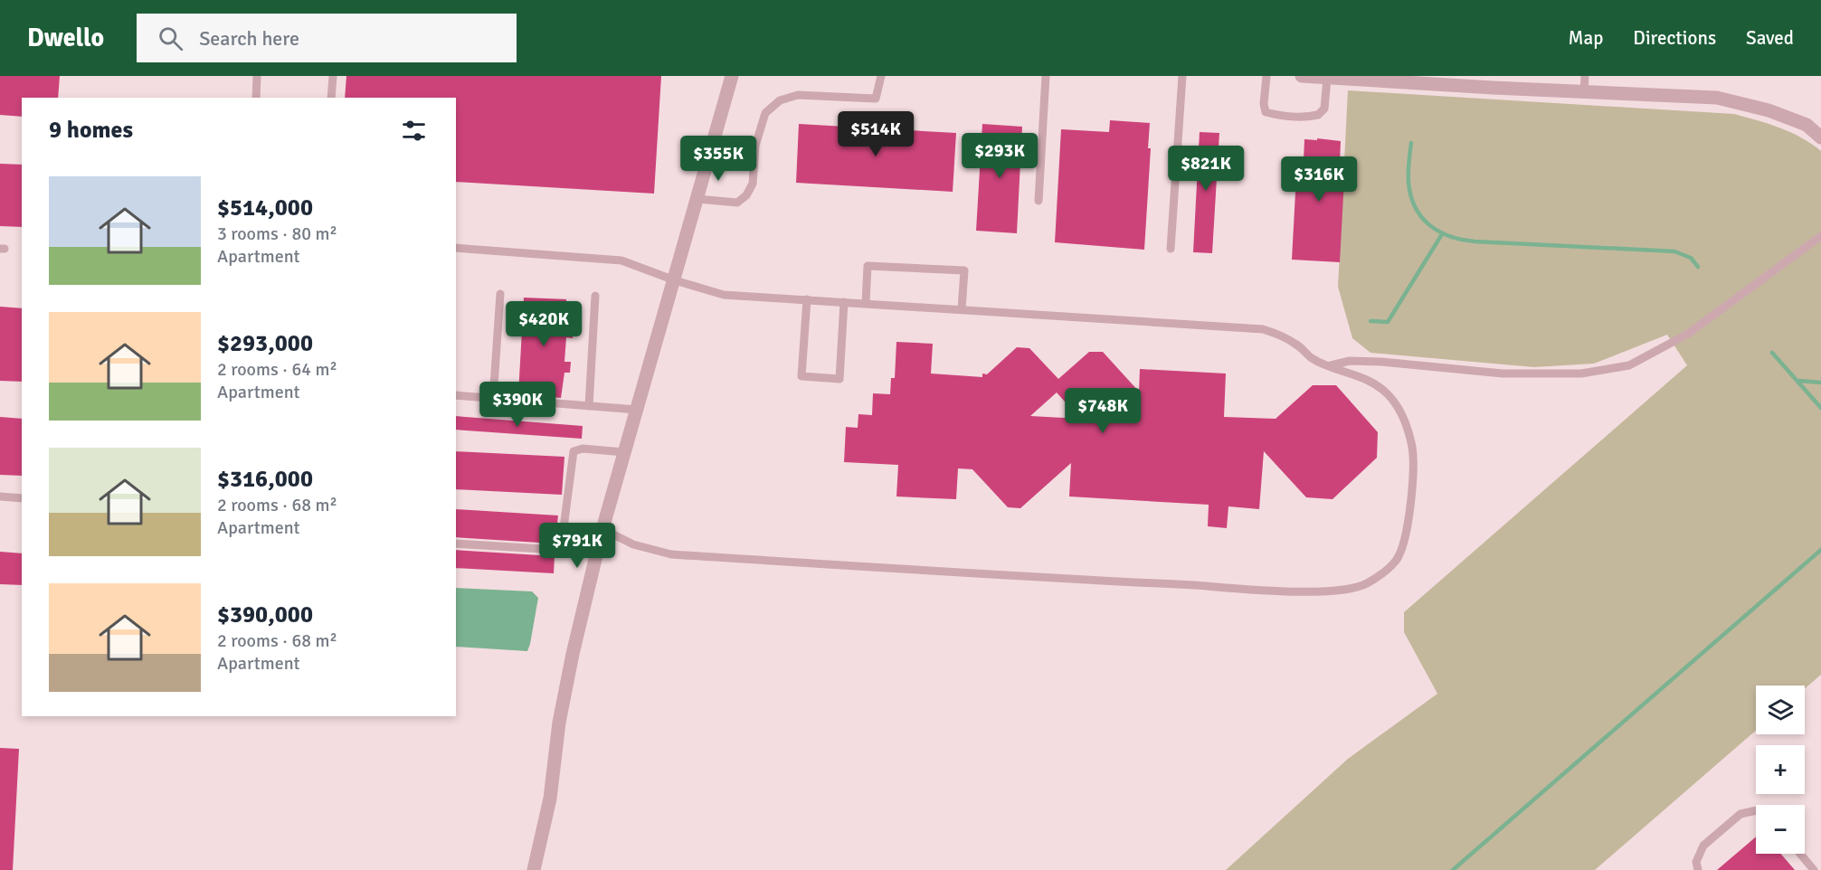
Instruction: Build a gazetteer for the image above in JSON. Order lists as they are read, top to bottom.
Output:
{
  "page": {
    "header": "Dwello",
    "search": "Search here",
    "nav": ["Map", "Directions", "Saved"],
    "heading": "9 homes",
    "price": [
      "$514K",
      "$293K",
      "$355K",
      "$821K",
      "$316K",
      "$420K",
      "$390K",
      "$748K",
      "$791K"
    ],
    "list": [
      {
        "name": "$514,000",
        "note": "3 rooms · 80 m² · Apartment"
      },
      {
        "name": "$293,000",
        "note": "2 rooms · 64 m² · Apartment"
      },
      {
        "name": "$316,000",
        "note": "2 rooms · 68 m² · Apartment"
      },
      {
        "name": "$390,000",
        "note": "2 rooms · 68 m² · Apartment"
      }
    ],
    "map_buttons": ["+", "−"]
  }
}
